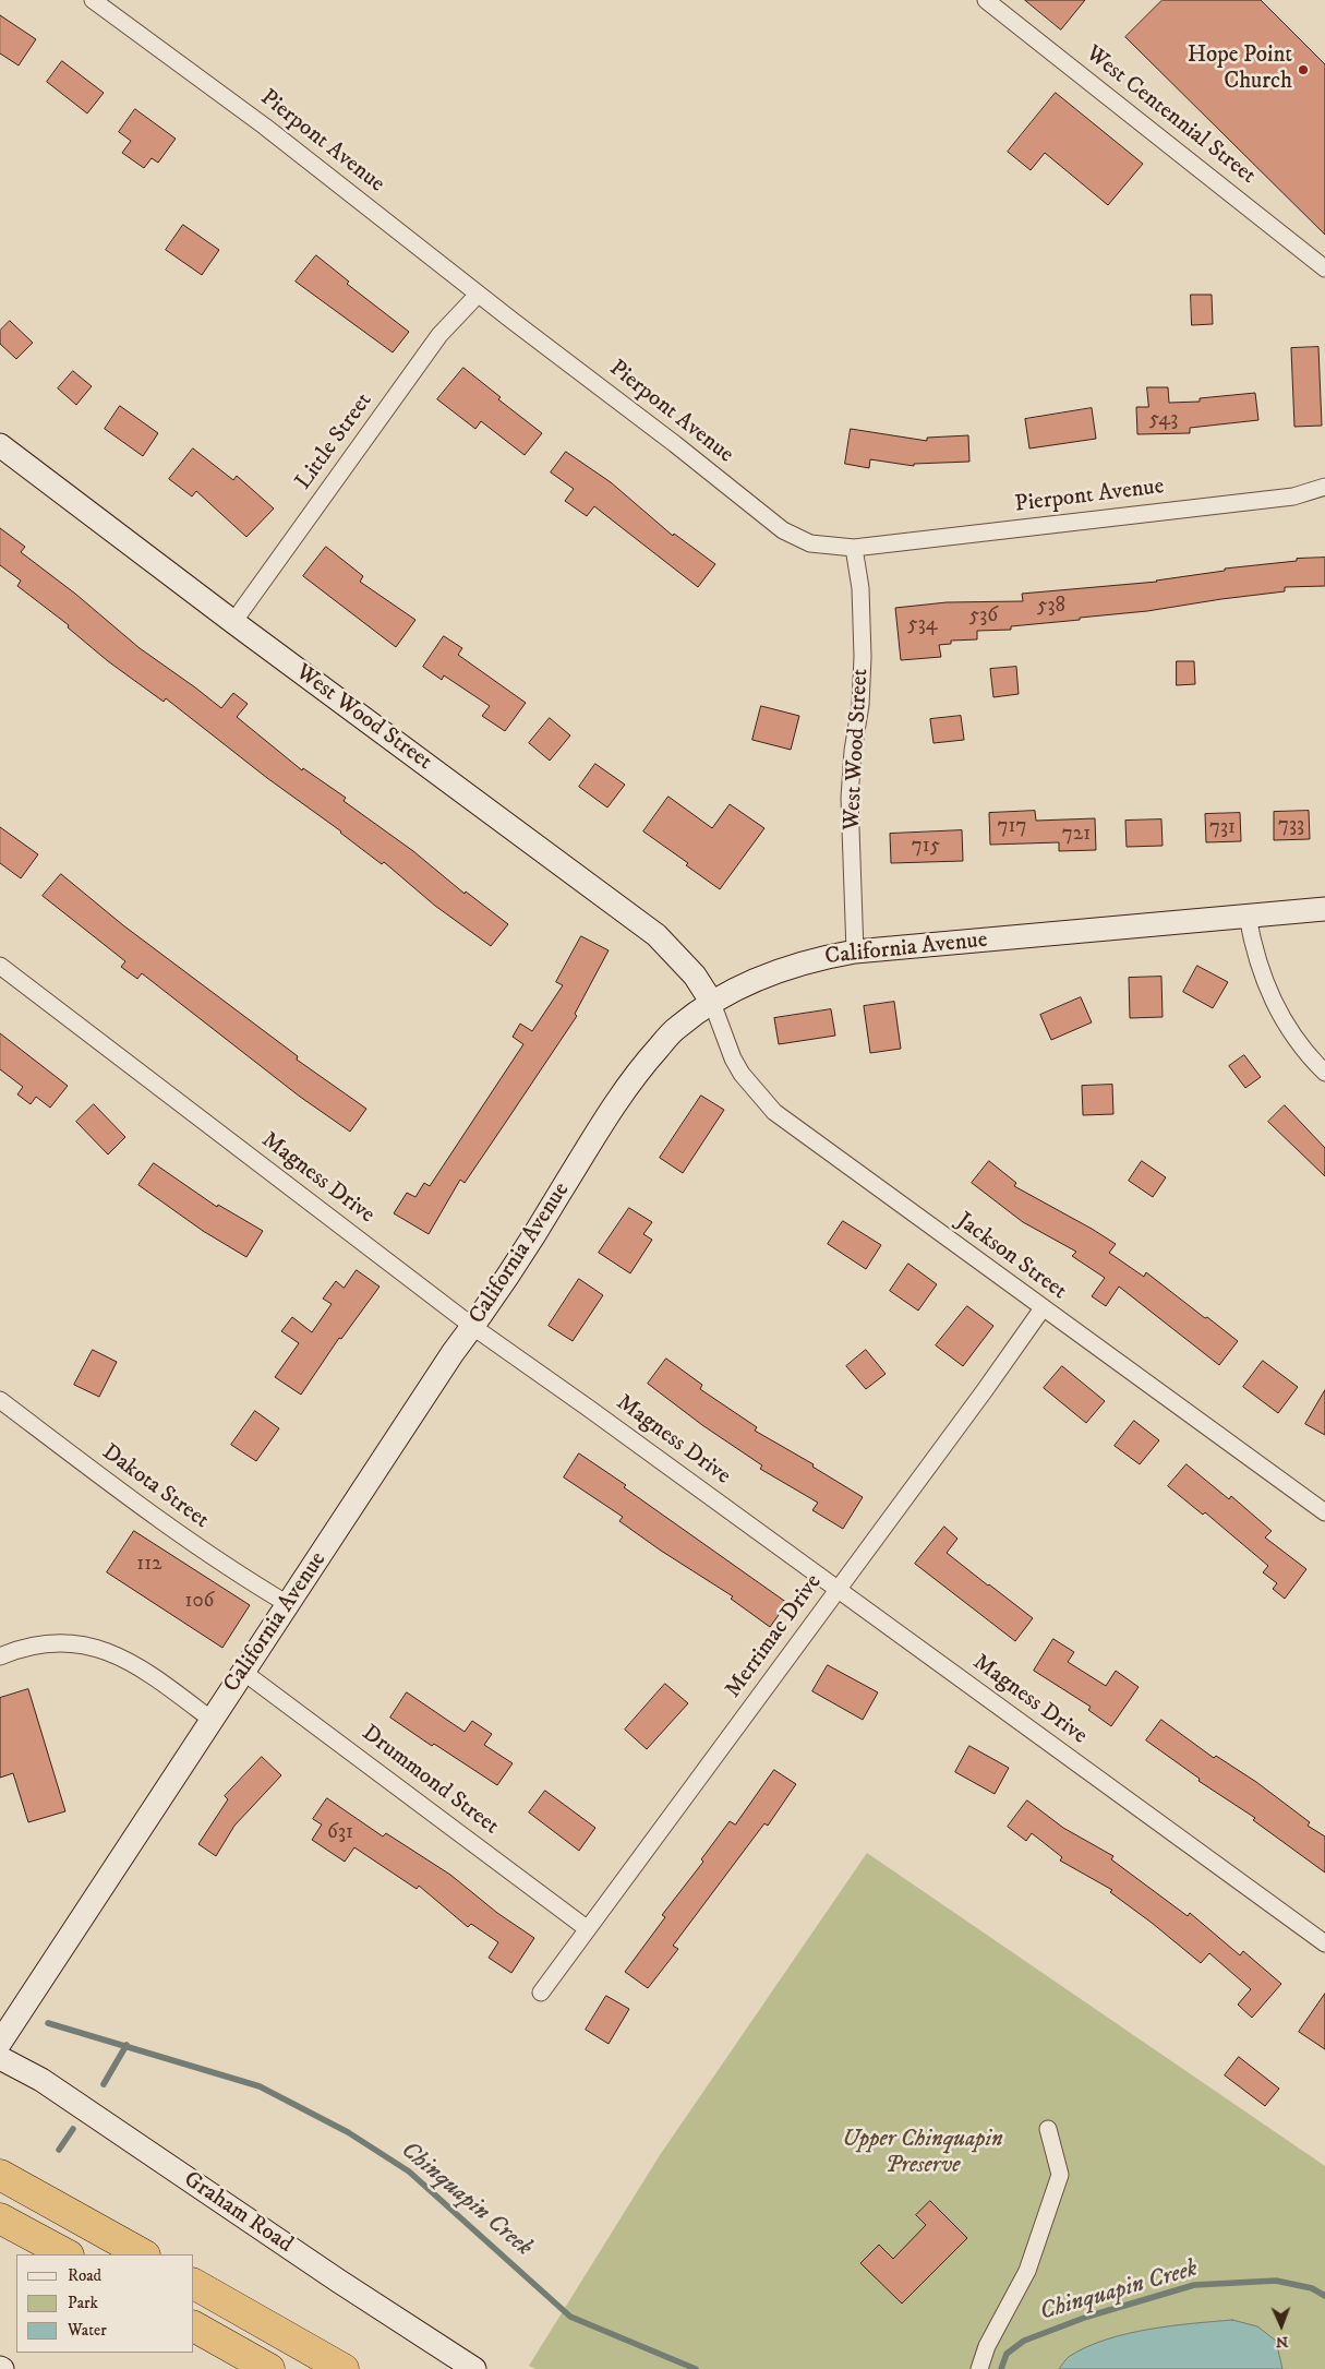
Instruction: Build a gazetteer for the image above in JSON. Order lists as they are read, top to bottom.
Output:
{
  "streets": {
    "main road": ["West Wood Street", "California Avenue", "Graham Road"],
    "street": [
      "West Centennial Street",
      "Pierpont Avenue",
      "Little Street",
      "Magness Drive",
      "Jackson Street",
      "Dakota Street",
      "Merrimac Drive",
      "Drummond Street"
    ]
  },
  "crossings": [
    ["Pierpont Avenue", "Little Street"],
    ["Pierpont Avenue", "West Wood Street"],
    ["Little Street", "West Wood Street"],
    ["West Wood Street", "California Avenue"],
    ["West Wood Street", "Jackson Street"],
    ["California Avenue", "Magness Drive"],
    ["California Avenue", "Jackson Street"],
    ["California Avenue", "Dakota Street"],
    ["California Avenue", "Drummond Street"],
    ["Magness Drive", "Merrimac Drive"],
    ["Jackson Street", "Merrimac Drive"],
    ["Merrimac Drive", "Drummond Street"]
  ],
  "water": ["Chinquapin Creek"],
  "parks": ["Upper Chinquapin Preserve"],
  "places": ["Hope Point Church"],
  "house_numbers": [
    "543",
    "538",
    "536",
    "534",
    "733",
    "717",
    "731",
    "721",
    "715",
    "112",
    "106",
    "631"
  ],
  "legend": ["Road", "Park", "Water"],
  "north": "bottom"
}
